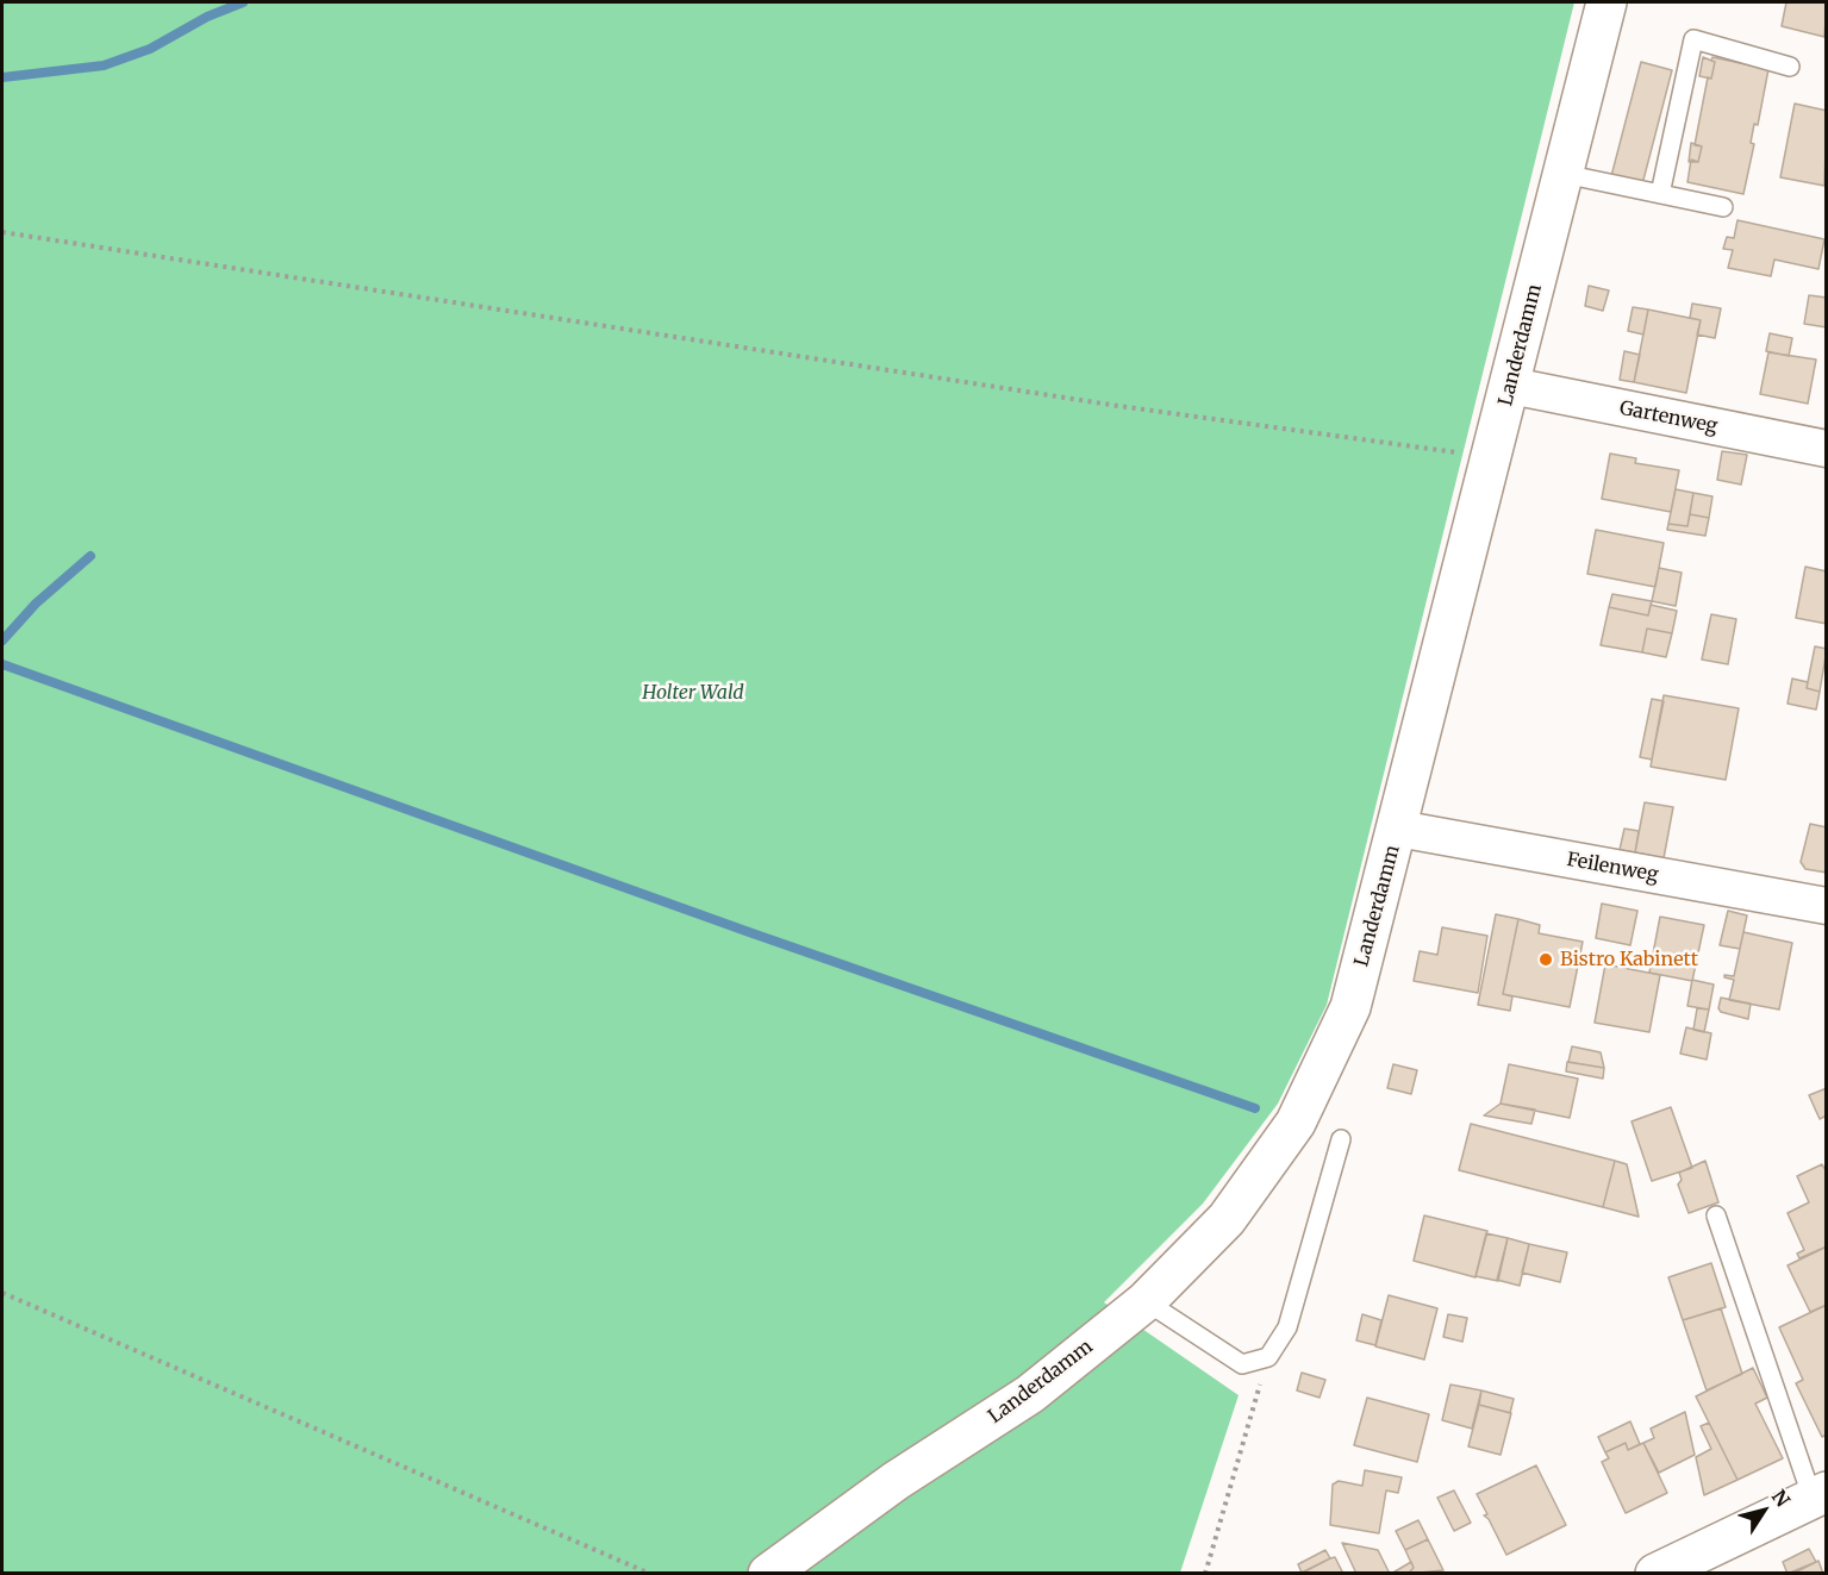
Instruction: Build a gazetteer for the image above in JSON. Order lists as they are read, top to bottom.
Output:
{
  "streets": {
    "main road": ["Landerdamm"],
    "street": ["Gartenweg", "Feilenweg"]
  },
  "crossings": [
    ["Landerdamm", "Gartenweg"],
    ["Landerdamm", "Feilenweg"]
  ],
  "parks": ["Holter Wald"],
  "places": ["Bistro Kabinett"],
  "north": "top right"
}
